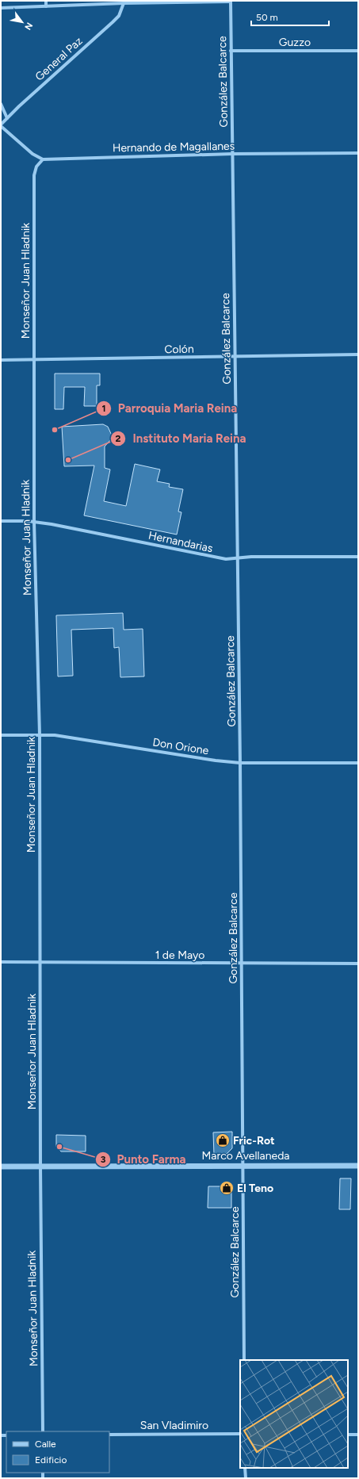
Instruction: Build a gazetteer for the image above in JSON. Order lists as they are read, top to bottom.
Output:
{
  "streets": {
    "street": [
      "Guzzo",
      "General Paz",
      "González Balcarce",
      "Hernando de Magallanes",
      "Monseñor Juan Hladnik",
      "Colón",
      "Hernandarias",
      "Don Orione",
      "1 de Mayo",
      "Marco Avellaneda",
      "San Vladimiro"
    ]
  },
  "crossings": [
    ["Guzzo", "González Balcarce"],
    ["González Balcarce", "Hernando de Magallanes"],
    ["González Balcarce", "Colón"],
    ["González Balcarce", "Hernandarias"],
    ["González Balcarce", "Don Orione"],
    ["González Balcarce", "1 de Mayo"],
    ["González Balcarce", "Marco Avellaneda"],
    ["Hernando de Magallanes", "Monseñor Juan Hladnik"],
    ["Monseñor Juan Hladnik", "Colón"],
    ["Monseñor Juan Hladnik", "Hernandarias"],
    ["Monseñor Juan Hladnik", "Don Orione"],
    ["Monseñor Juan Hladnik", "1 de Mayo"],
    ["Monseñor Juan Hladnik", "Marco Avellaneda"]
  ],
  "places": {
    "other": ["Parroquia Maria Reina", "Instituto Maria Reina", "Punto Farma"],
    "shop": ["Fric-Rot", "El Teno"]
  },
  "legend": ["Calle", "Edificio"],
  "scale_bar": "50 m",
  "north": "bottom right"
}
